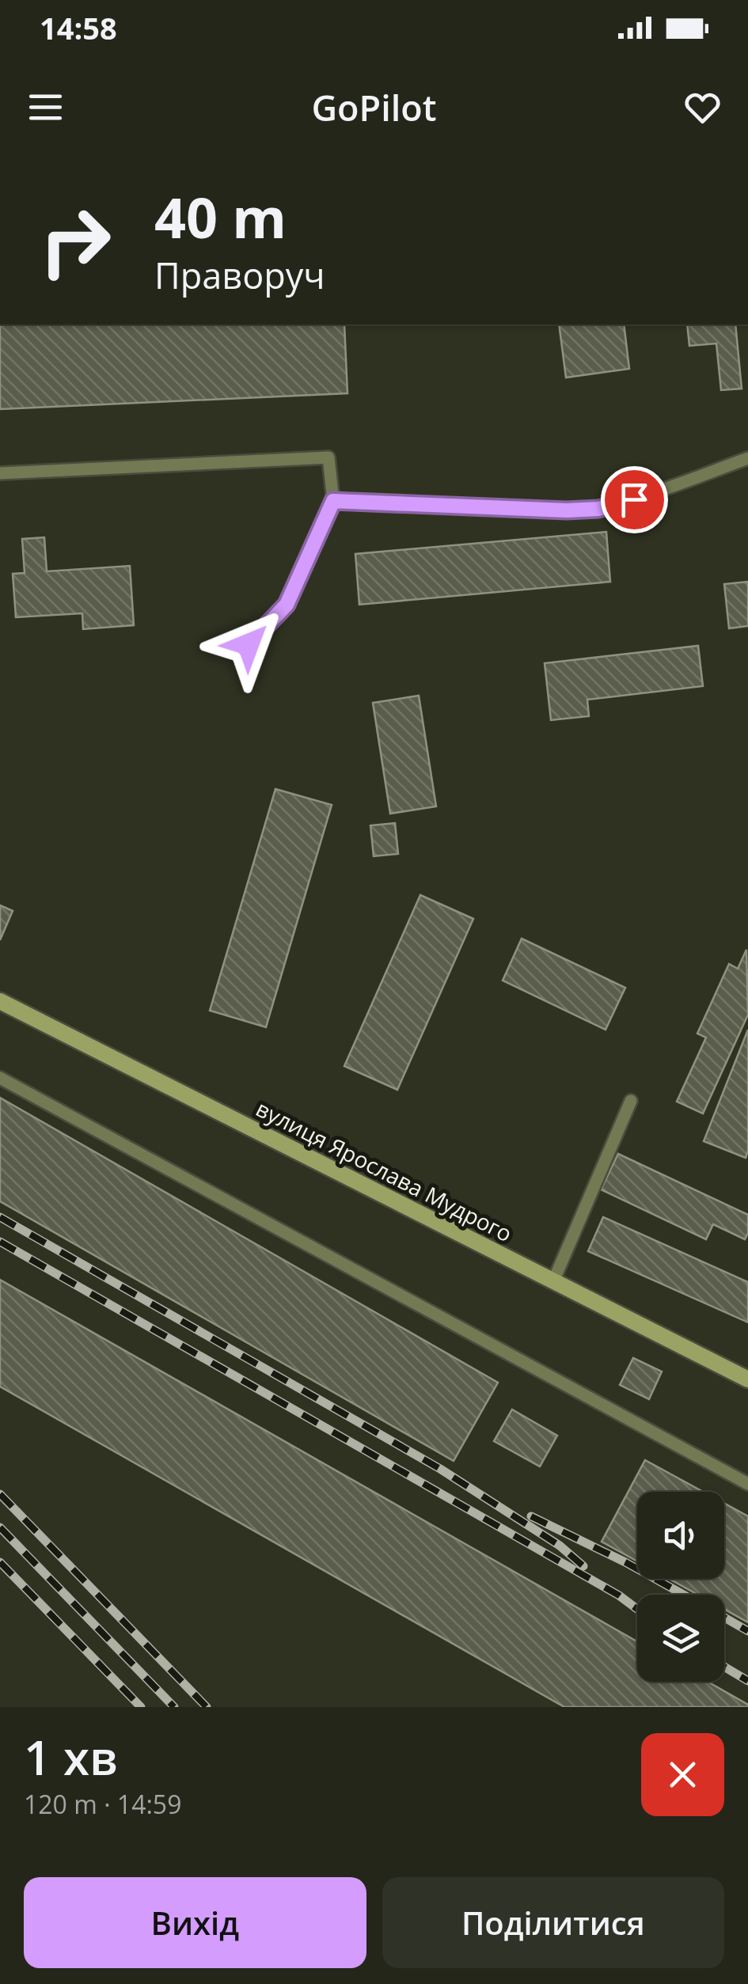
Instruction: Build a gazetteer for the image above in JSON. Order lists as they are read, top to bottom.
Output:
{
  "streets": {
    "street": ["вулиця Ярослава Мудрого"]
  },
  "page": {
    "status": "14:58",
    "header": "GoPilot",
    "turn": ["40 m", "Праворуч"],
    "heading": ["1 хв", "120 m · 14:59"],
    "buttons": ["Вихід", "Поділитися"]
  }
}
